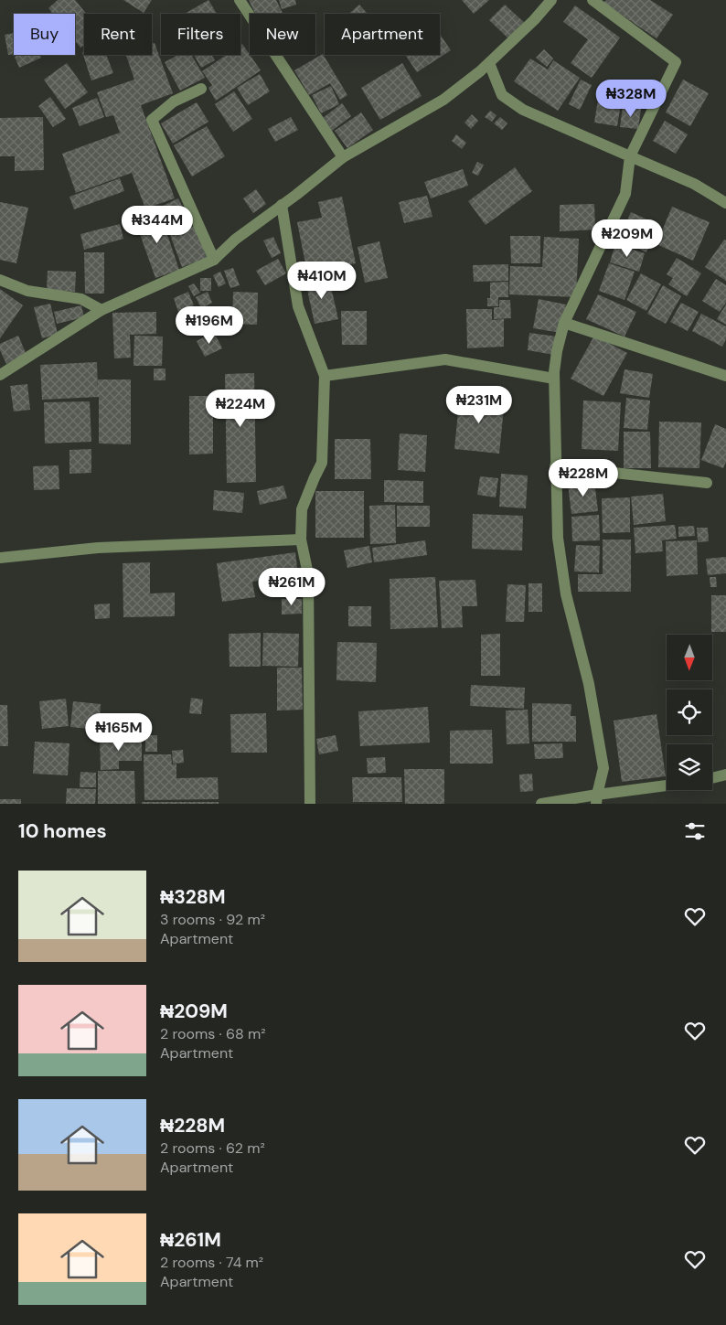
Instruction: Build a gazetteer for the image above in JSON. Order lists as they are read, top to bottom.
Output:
{
  "north": "bottom",
  "page": {
    "chip": [
      "Buy",
      "Rent",
      "Filters",
      "New",
      "Apartment"
    ],
    "price": [
      "₦328M",
      "₦344M",
      "₦209M",
      "₦410M",
      "₦196M",
      "₦231M",
      "₦224M",
      "₦228M",
      "₦261M",
      "₦165M"
    ],
    "heading": "10 homes",
    "list": [
      {
        "name": "₦328M",
        "note": "3 rooms · 92 m² · Apartment"
      },
      {
        "name": "₦209M",
        "note": "2 rooms · 68 m² · Apartment"
      },
      {
        "name": "₦228M",
        "note": "2 rooms · 62 m² · Apartment"
      },
      {
        "name": "₦261M",
        "note": "2 rooms · 74 m² · Apartment"
      }
    ]
  }
}
